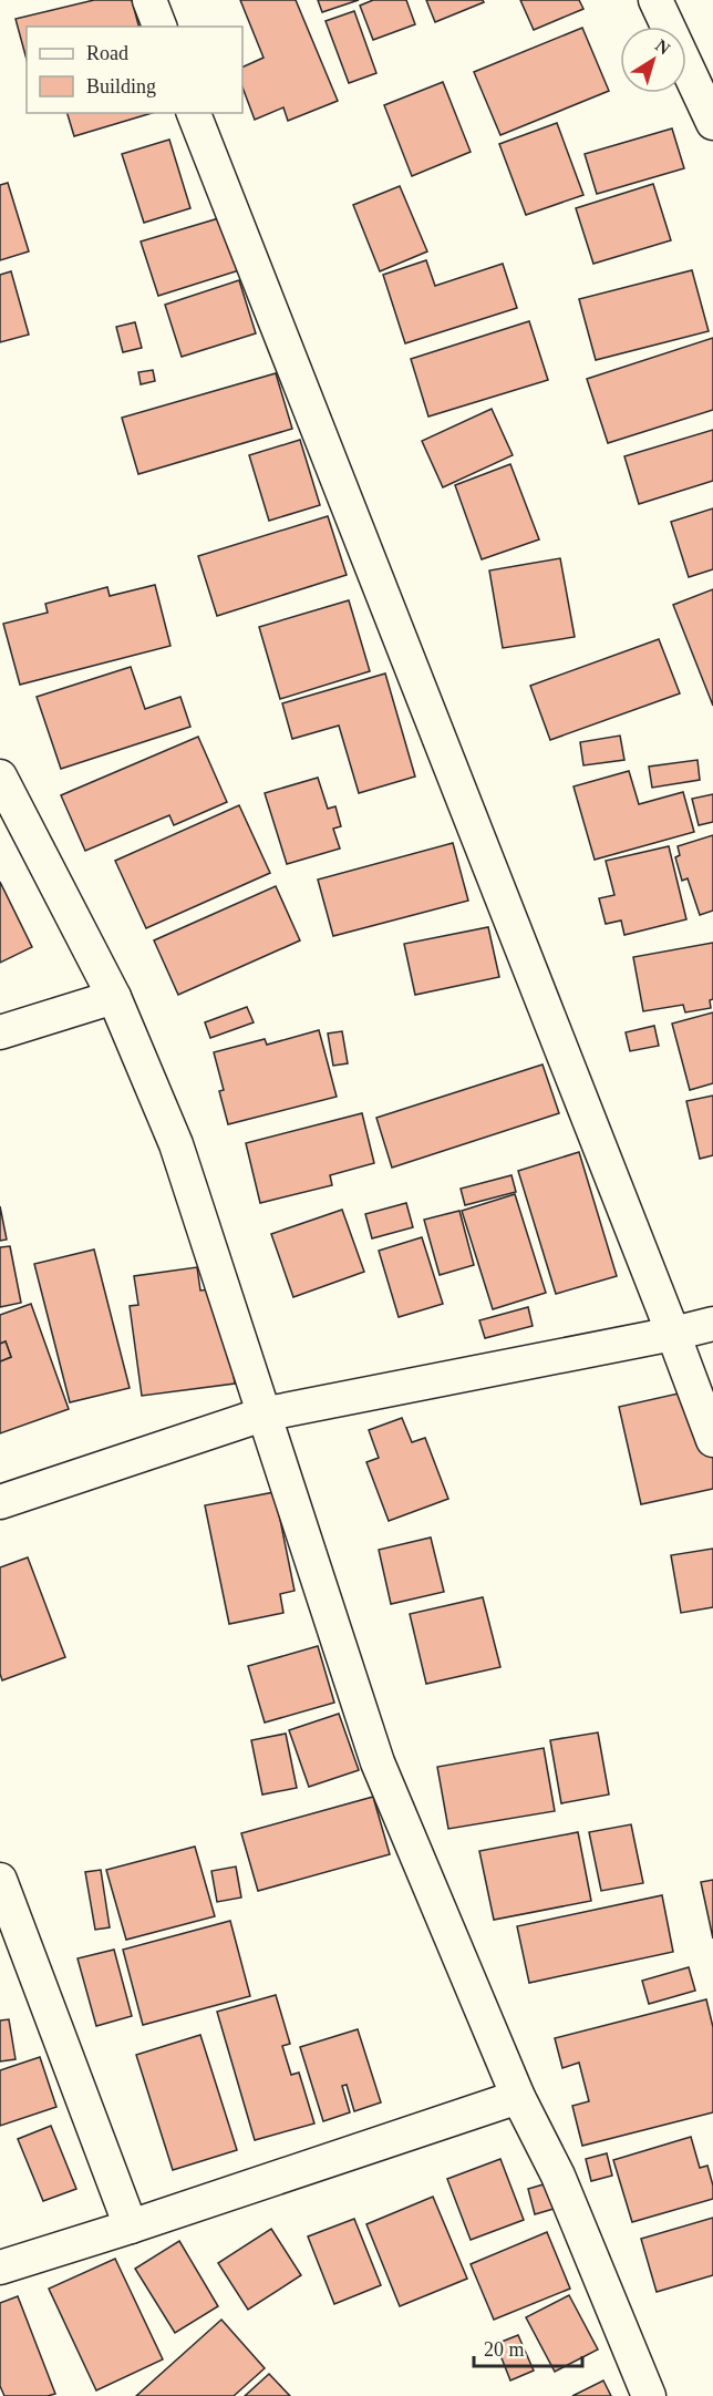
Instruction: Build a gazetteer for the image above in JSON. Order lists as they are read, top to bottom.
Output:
{
  "legend": ["Road", "Building"],
  "scale_bar": "20 m",
  "north": "top right"
}
